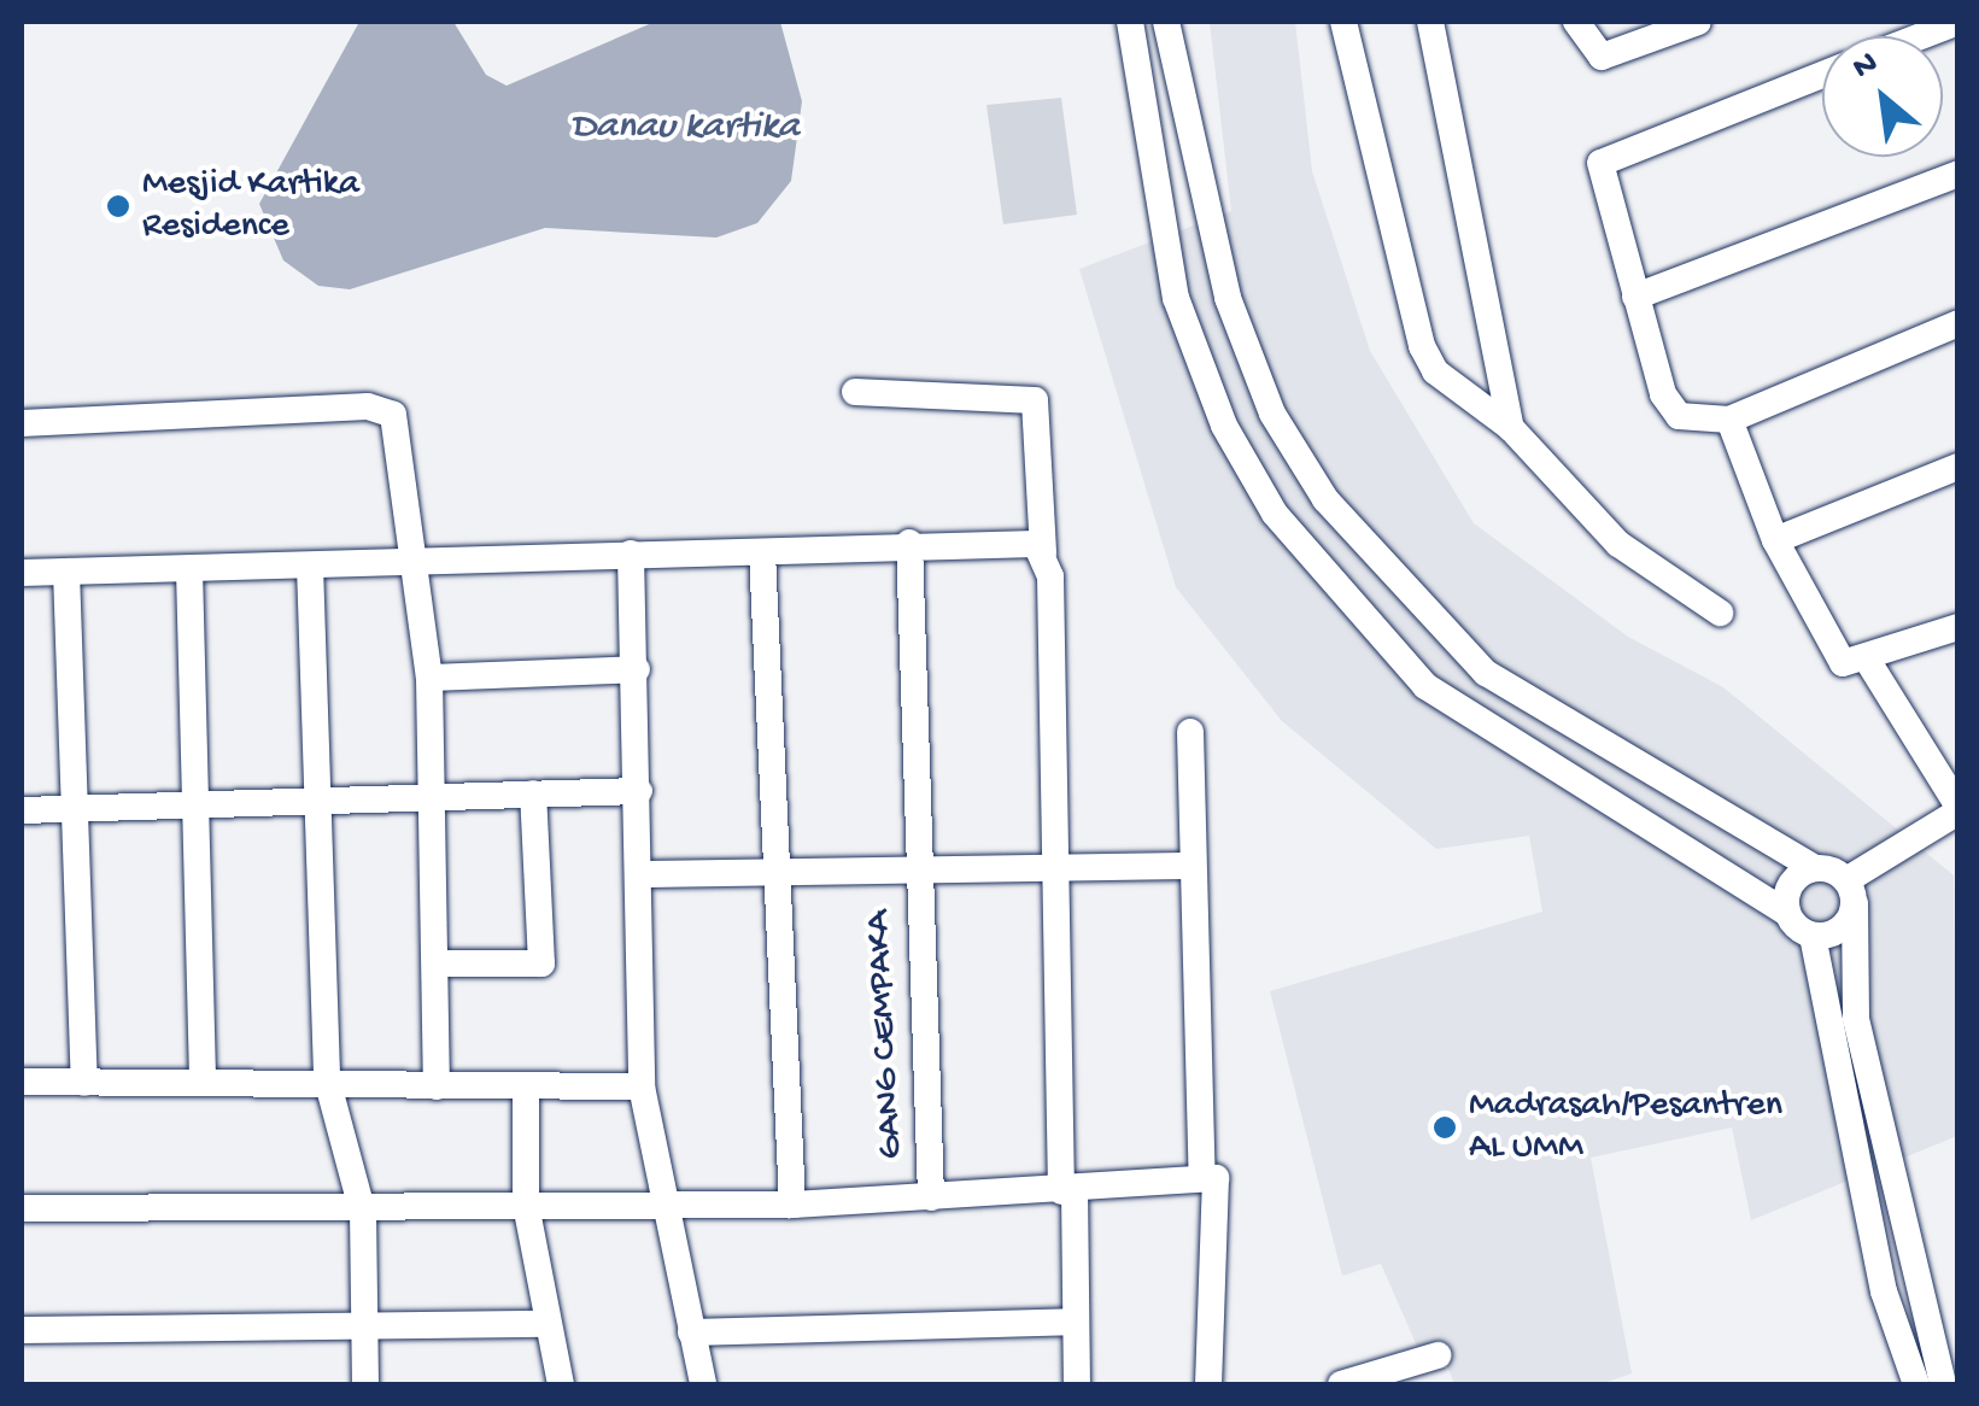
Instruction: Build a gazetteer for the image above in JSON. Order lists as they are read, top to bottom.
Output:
{
  "streets": {
    "street": ["GANG CEMPAKA"]
  },
  "water": ["Danau kartika"],
  "places": ["Mesjid Kartika Residence", "Madrasah/Pesantren AL UMM"],
  "north": "top left"
}
